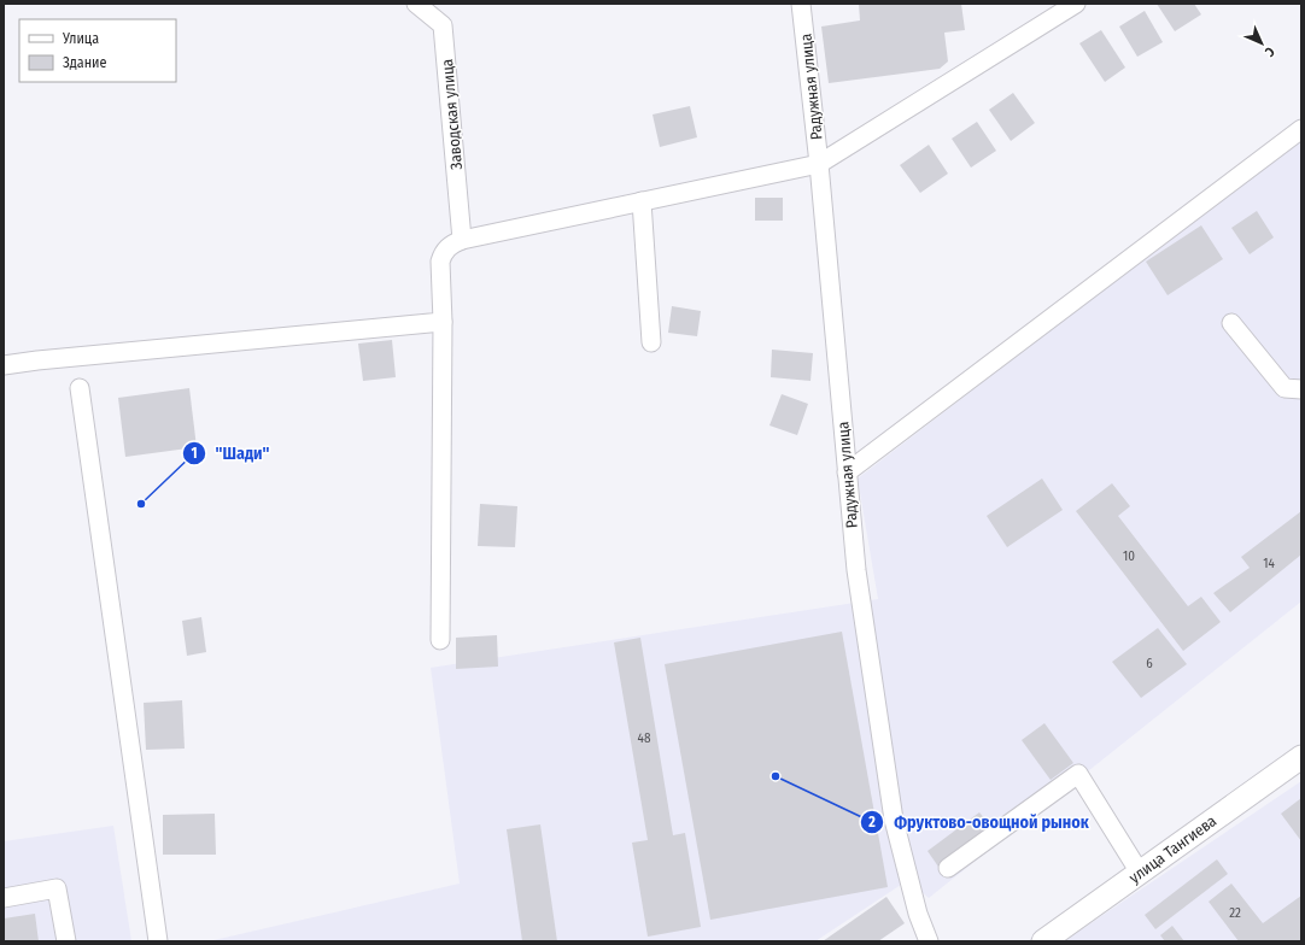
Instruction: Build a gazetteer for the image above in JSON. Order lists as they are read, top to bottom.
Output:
{
  "streets": {
    "main road": ["улица Тангиева"],
    "street": ["Радужная улица", "Заводская улица"]
  },
  "places": ["\"Шади\"", "Фруктово-овощной рынок"],
  "house_numbers": [
    "10",
    "14",
    "6",
    "48",
    "22"
  ],
  "legend": ["Улица", "Здание"],
  "north": "bottom right"
}
